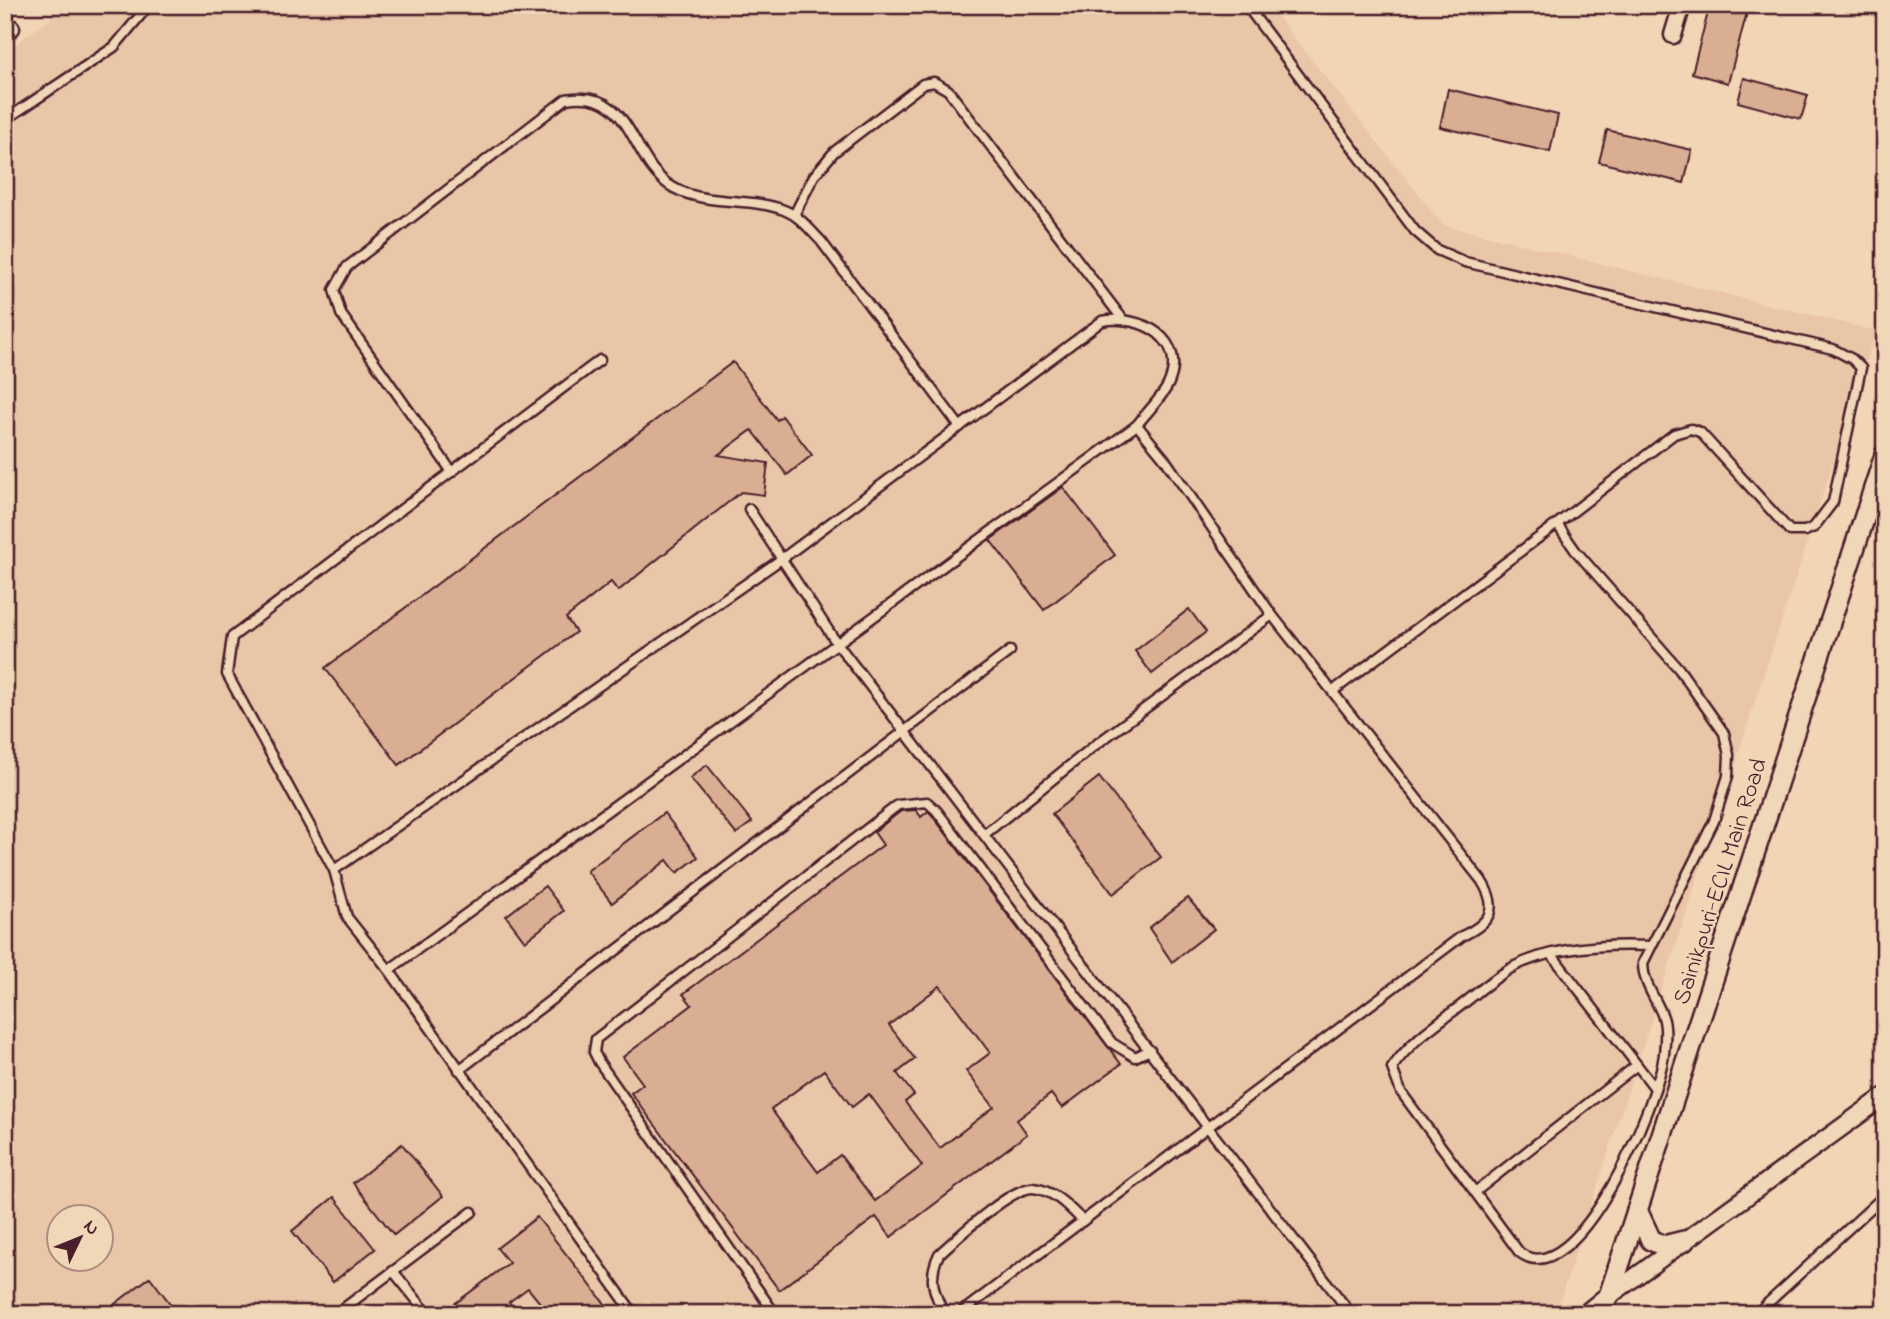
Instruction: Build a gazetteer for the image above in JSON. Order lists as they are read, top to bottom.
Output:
{
  "streets": {
    "street": ["Sainikpuri-ECIL Main Road"]
  },
  "north": "top right"
}
